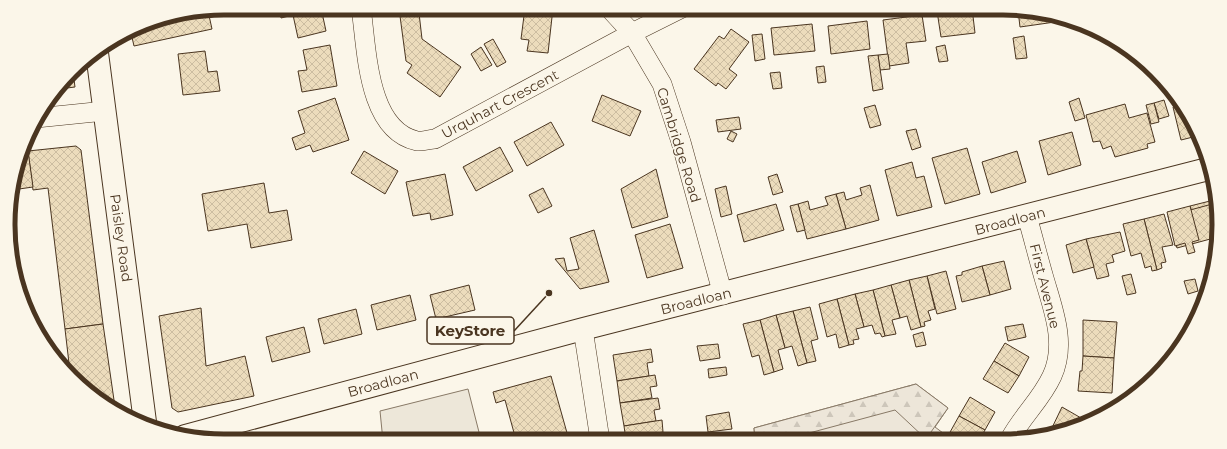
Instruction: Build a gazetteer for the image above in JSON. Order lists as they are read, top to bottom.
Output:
{
  "streets": {
    "street": [
      "Urquhart Crescent",
      "Cambridge Road",
      "Broadloan",
      "Paisley Road",
      "First Avenue"
    ]
  },
  "crossings": [
    ["Urquhart Crescent", "Cambridge Road"],
    ["Cambridge Road", "Broadloan"],
    ["Broadloan", "First Avenue"]
  ],
  "places": ["KeyStore"]
}
